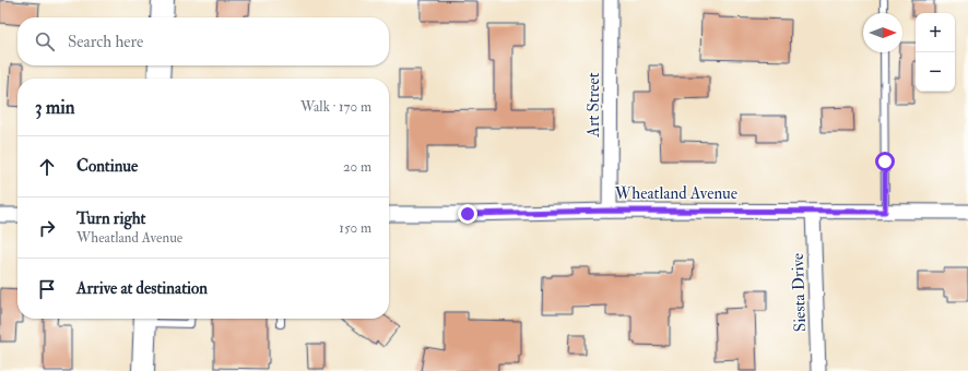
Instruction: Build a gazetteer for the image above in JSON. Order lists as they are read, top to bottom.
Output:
{
  "streets": {
    "street": ["Art Street", "Wheatland Avenue", "Siesta Drive"]
  },
  "crossings": [
    ["Art Street", "Wheatland Avenue"],
    ["Wheatland Avenue", "Siesta Drive"]
  ],
  "north": "right",
  "page": {
    "map_buttons": ["+", "−"],
    "search": "Search here",
    "heading": ["3 min", "Walk · 170 m"],
    "list": [
      ["Continue", "20 m"],
      ["Turn right", "Wheatland Avenue", "150 m"],
      "Arrive at destination"
    ]
  }
}
